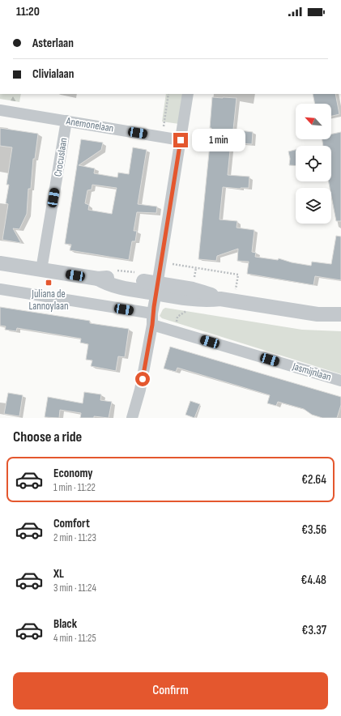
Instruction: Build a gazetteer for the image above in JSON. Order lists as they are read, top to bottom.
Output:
{
  "streets": {
    "street": ["Anemonelaan", "Crocuslaan", "Jasmijnlaan"]
  },
  "crossings": [
    ["Anemonelaan", "Crocuslaan"]
  ],
  "places": {
    "transit": ["Juliana de Lannoylaan"]
  },
  "north": "top left",
  "page": {
    "status": "11:20",
    "banner": ["Asterlaan", "Clivialaan"],
    "bubble": "1 min",
    "heading": "Choose a ride",
    "list": [
      {
        "name": "Economy",
        "note": "1 min · 11:22",
        "value": "€2.64"
      },
      {
        "name": "Comfort",
        "note": "2 min · 11:23",
        "value": "€3.56"
      },
      {
        "name": "XL",
        "note": "3 min · 11:24",
        "value": "€4.48"
      },
      {
        "name": "Black",
        "note": "4 min · 11:25",
        "value": "€3.37"
      }
    ],
    "buttons": "Confirm"
  }
}
